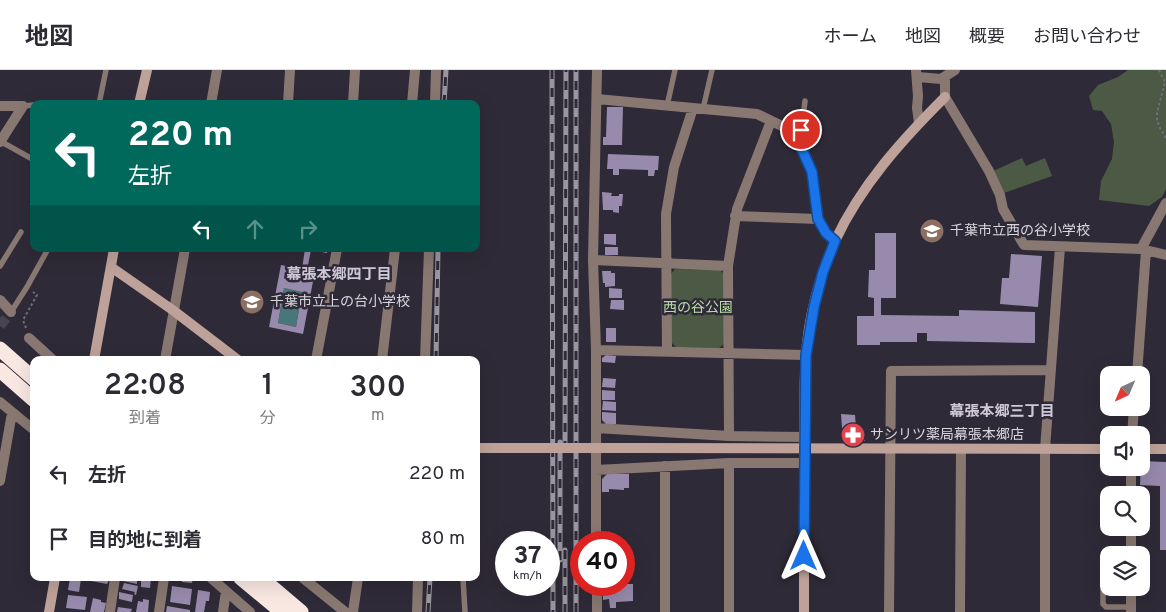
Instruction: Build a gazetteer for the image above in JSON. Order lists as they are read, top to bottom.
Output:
{
  "districts": ["幕張本郷四丁目", "幕張本郷三丁目"],
  "parks": ["西の谷公園"],
  "places": {
    "school or university": ["千葉市立西の谷小学校", "千葉市立上の台小学校"],
    "pharmacy": ["サンリツ薬局幕張本郷店"]
  },
  "north": "bottom left",
  "page": {
    "header": "地図",
    "nav": [
      "ホーム",
      "地図",
      "概要",
      "お問い合わせ"
    ],
    "turn": ["220 m", "左折"],
    "eta": [
      "22:08",
      "到着",
      "1",
      "分",
      "300",
      "m"
    ],
    "list": [
      {
        "name": "左折",
        "value": "220 m"
      },
      {
        "name": "目的地に到着",
        "value": "80 m"
      }
    ],
    "speed": "37 km/h",
    "limit": "40"
  }
}
